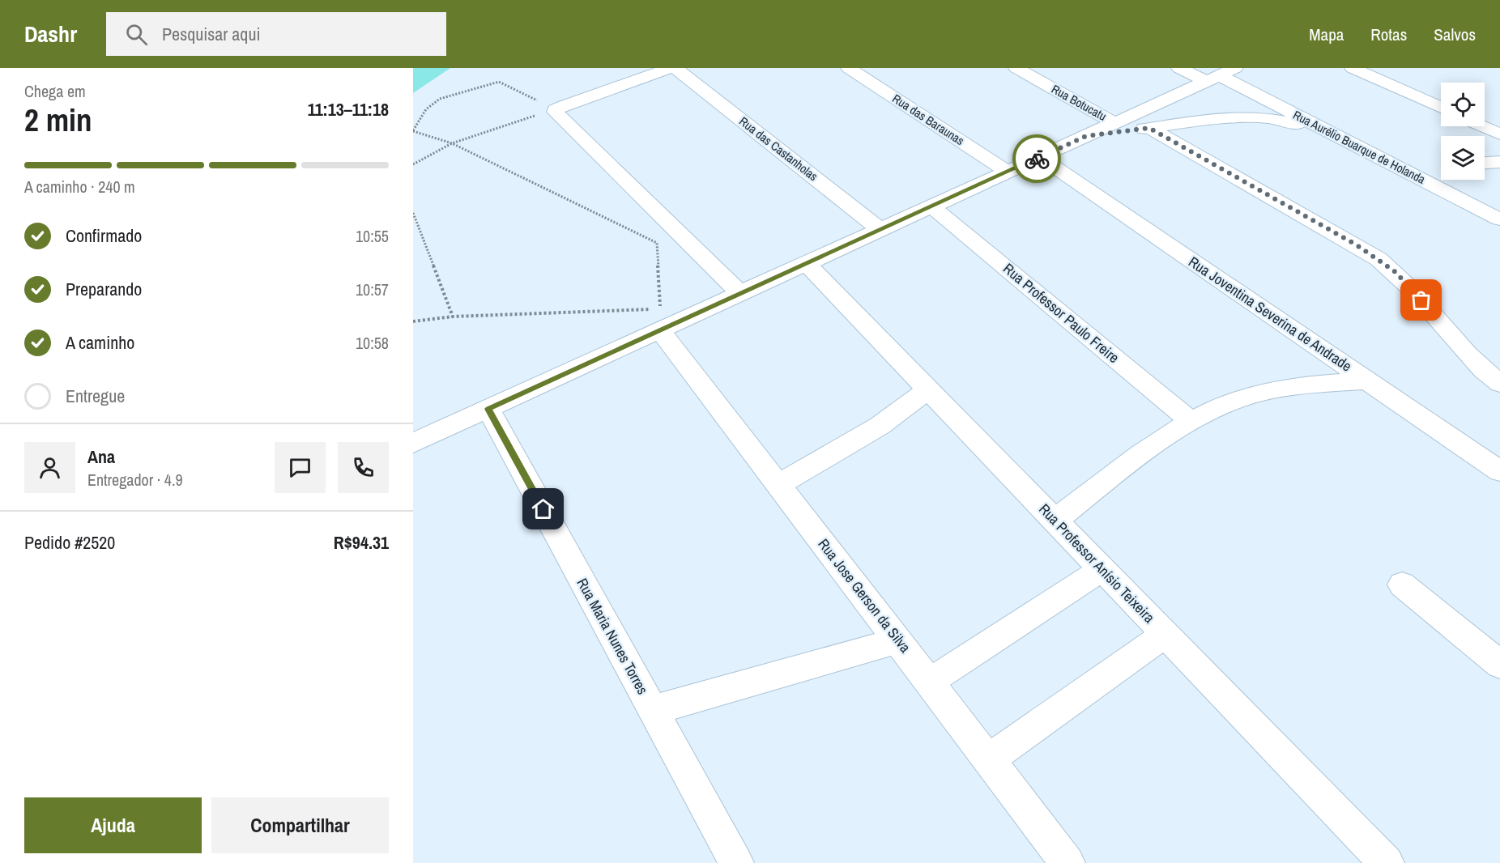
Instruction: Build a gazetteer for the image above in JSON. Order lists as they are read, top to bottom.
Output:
{
  "streets": {
    "street": [
      "Rua Botucatu",
      "Rua das Baraunas",
      "Rua Aurélio Buarque de Holanda",
      "Rua das Castanholas",
      "Rua Professor Paulo Freire",
      "Rua Joventina Severina de Andrade",
      "Rua Professor Anísio Teixeira",
      "Rua Jose Gerson da Silva",
      "Rua Maria Nunes Torres"
    ]
  },
  "page": {
    "header": "Dashr",
    "search": "Pesquisar aqui",
    "nav": ["Mapa", "Rotas", "Salvos"],
    "heading": ["2 min", "Chega em", "11:13–11:18"],
    "panel": [
      "Ana",
      "Entregador · 4.9",
      "Pedido #2520",
      "R$94.31"
    ],
    "bar": "A caminho · 240 m",
    "list": [
      ["Confirmado", "10:55"],
      ["Preparando", "10:57"],
      ["A caminho", "10:58"],
      "Entregue"
    ],
    "buttons": ["Ajuda", "Compartilhar"]
  }
}
